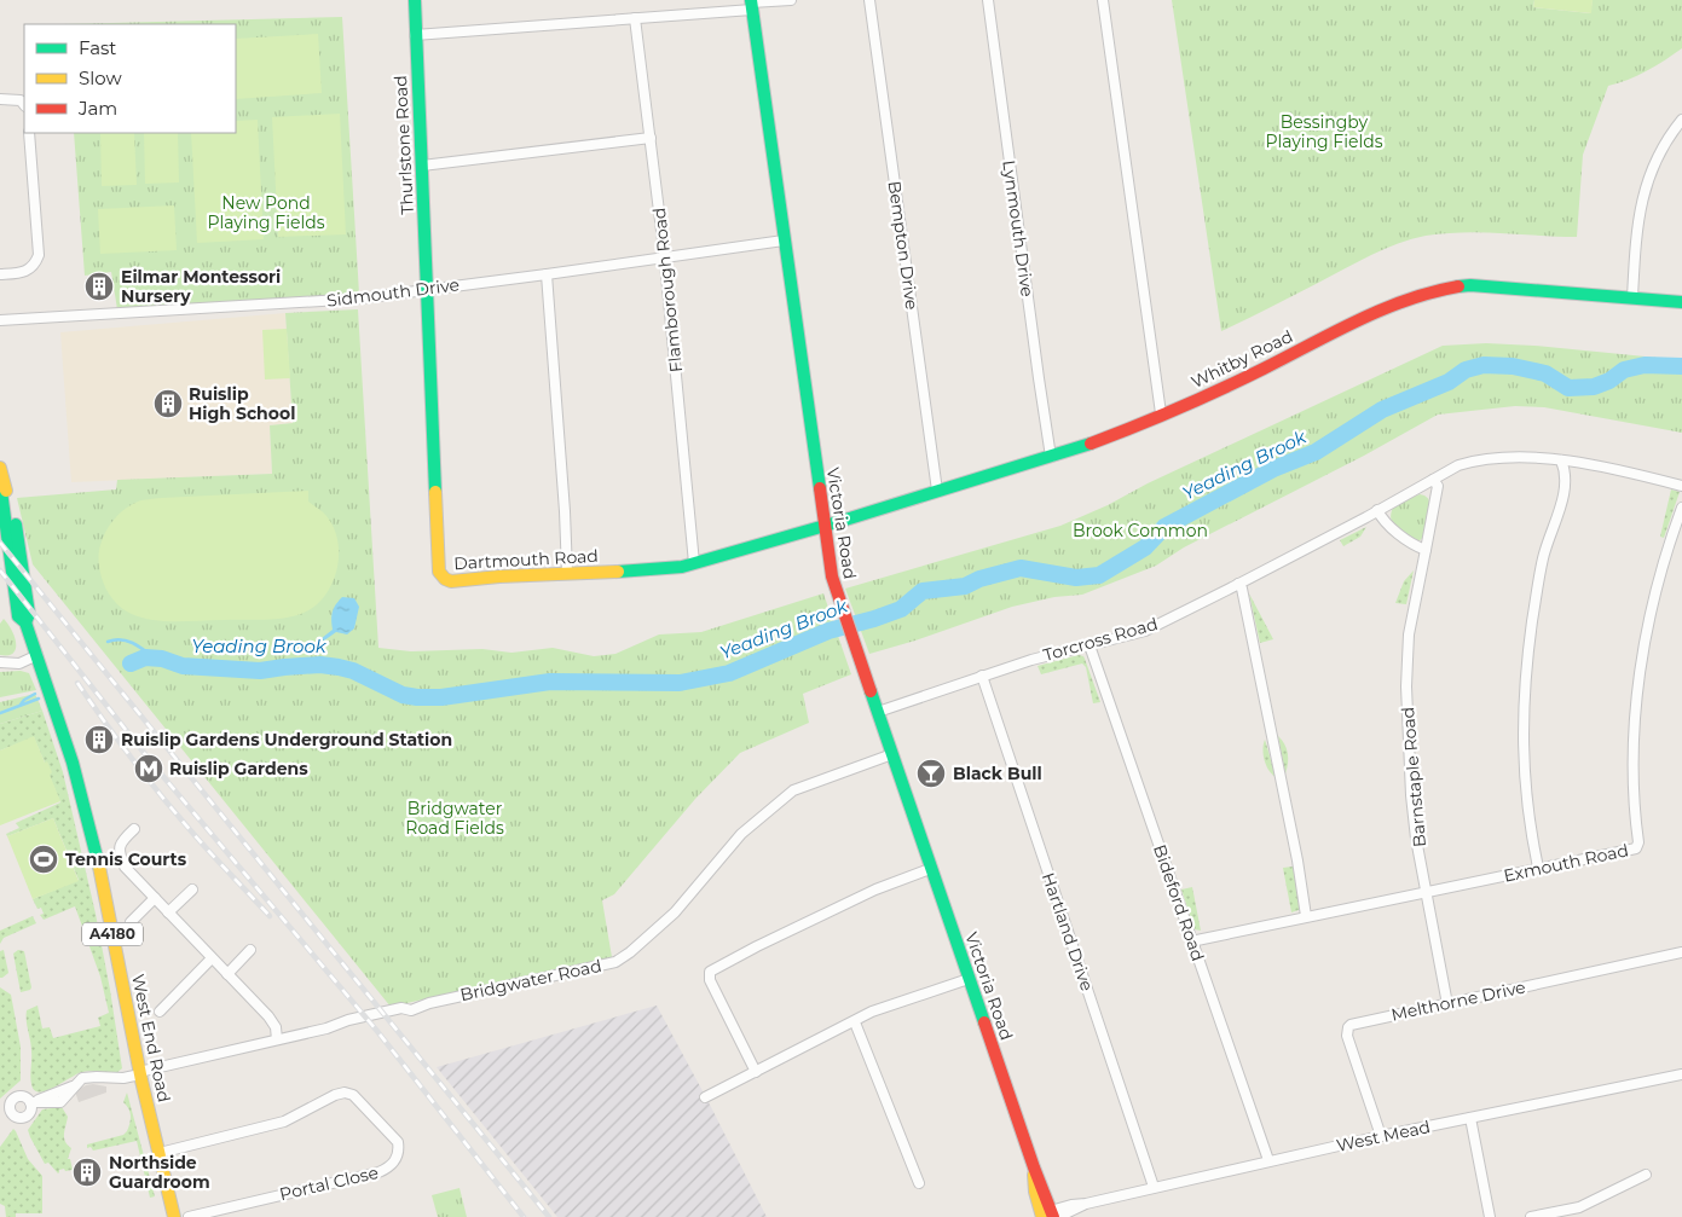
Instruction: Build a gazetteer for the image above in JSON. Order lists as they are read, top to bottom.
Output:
{
  "streets": {
    "street": [
      "Thurlstone Road",
      "Lynmouth Drive",
      "Bempton Drive",
      "Flamborough Road",
      "Sidmouth Drive",
      "Whitby Road",
      "Victoria Road",
      "Dartmouth Road",
      "Torcross Road",
      "Barnstaple Road",
      "Exmouth Road",
      "Bideford Road",
      "Hartland Drive",
      "A4180",
      "Bridgwater Road",
      "Melthorne Drive",
      "West End Road",
      "West Mead",
      "Portal Close"
    ]
  },
  "crossings": [
    ["Thurlstone Road", "Sidmouth Drive"],
    ["Thurlstone Road", "Dartmouth Road"],
    ["Lynmouth Drive", "Whitby Road"],
    ["Bempton Drive", "Whitby Road"],
    ["Flamborough Road", "Sidmouth Drive"],
    ["Flamborough Road", "Dartmouth Road"],
    ["Sidmouth Drive", "Victoria Road"],
    ["Sidmouth Drive", "Dartmouth Road"],
    ["Whitby Road", "Victoria Road"],
    ["Whitby Road", "Dartmouth Road"],
    ["Victoria Road", "Dartmouth Road"],
    ["Victoria Road", "Torcross Road"],
    ["Victoria Road", "Bridgwater Road"],
    ["Victoria Road", "West Mead"],
    ["Torcross Road", "Bideford Road"],
    ["Torcross Road", "Hartland Drive"],
    ["Barnstaple Road", "Exmouth Road"],
    ["Barnstaple Road", "Melthorne Drive"],
    ["Exmouth Road", "Bideford Road"],
    ["Bideford Road", "West Mead"],
    ["Hartland Drive", "West Mead"],
    ["Bridgwater Road", "West End Road"],
    ["Melthorne Drive", "West Mead"],
    ["West End Road", "Portal Close"]
  ],
  "water": ["Yeading Brook"],
  "parks": [
    "Bessingby Playing Fields",
    "New Pond Playing Fields",
    "Brook Common",
    "Bridgwater Road Fields"
  ],
  "places": {
    "building": [
      "Eilmar Montessori Nursery",
      "Ruislip High School",
      "Ruislip Gardens Underground Station",
      "Northside Guardroom"
    ],
    "metro station": ["Ruislip Gardens"],
    "bar": ["Black Bull"],
    "sports": ["Tennis Courts"]
  },
  "legend": ["Fast", "Slow", "Jam"]
}
